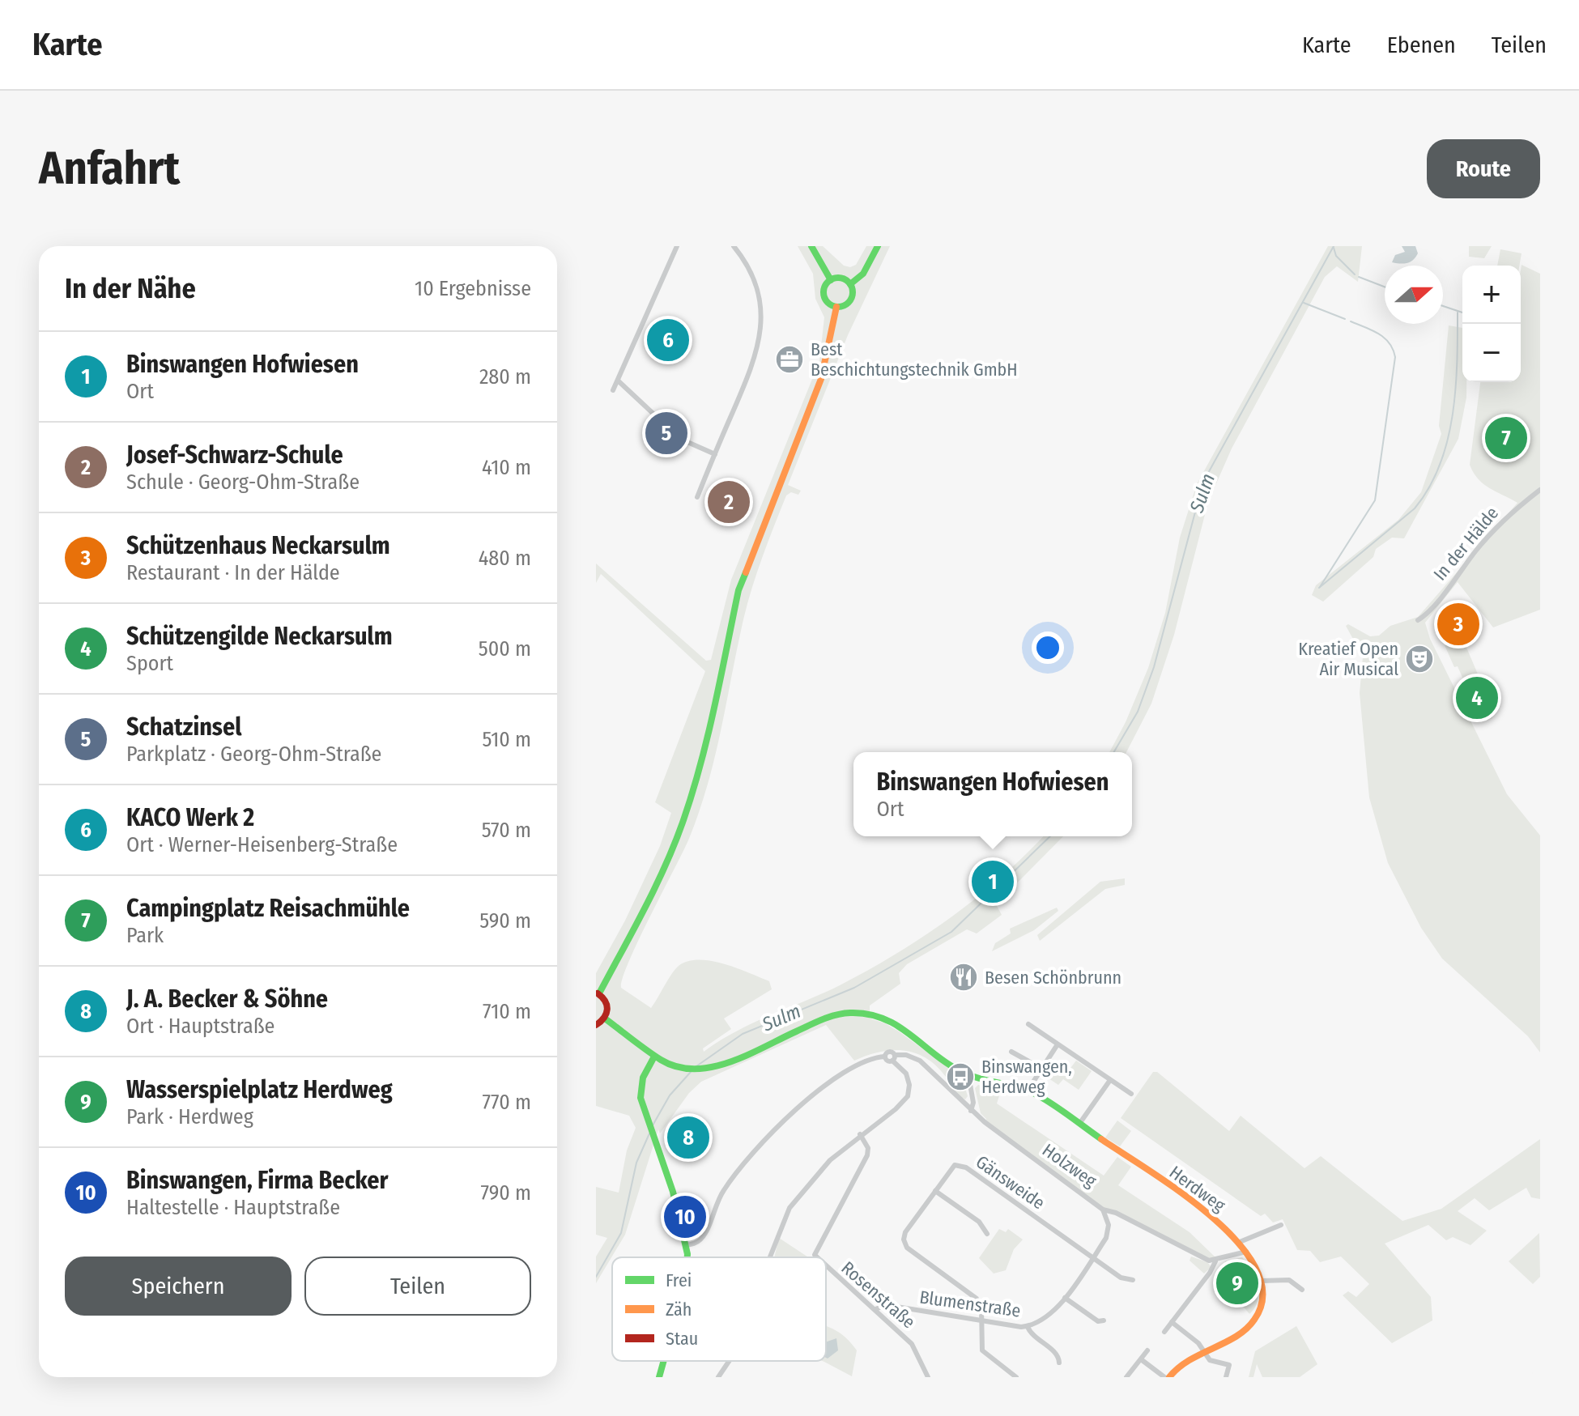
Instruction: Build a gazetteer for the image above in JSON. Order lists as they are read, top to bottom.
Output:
{
  "streets": {
    "street": [
      "In der Hälde",
      "Holzweg",
      "Gänsweide",
      "Herdweg",
      "Rosenstraße",
      "Blumenstraße"
    ]
  },
  "crossings": [
    ["Holzweg", "Blumenstraße"],
    ["Gänsweide", "Blumenstraße"],
    ["Rosenstraße", "Blumenstraße"]
  ],
  "water": ["Sulm"],
  "places": {
    "office": ["Best Beschichtungstechnik GmbH"],
    "theatre": ["Kreatief Open Air Musical"],
    "restaurant": ["Besen Schönbrunn"],
    "bus stop": ["Binswangen, Herdweg"]
  },
  "legend": ["Frei", "Zäh", "Stau"],
  "north": "right",
  "page": {
    "header": "Karte",
    "nav": ["Karte", "Ebenen", "Teilen"],
    "buttons": [
      "Route",
      ["Speichern", "Teilen"]
    ],
    "title": "Anfahrt",
    "heading": ["In der Nähe", "10 Ergebnisse"],
    "map_buttons": ["+", "−"],
    "pins": [
      "6",
      "5",
      "7",
      "2",
      "3",
      "4",
      "1",
      "8",
      "10",
      "9"
    ],
    "list": [
      {
        "mark": "1",
        "name": "Binswangen Hofwiesen",
        "note": "Ort",
        "value": "280 m"
      },
      {
        "mark": "2",
        "name": "Josef-Schwarz-Schule",
        "note": "Schule · Georg-Ohm-Straße",
        "value": "410 m"
      },
      {
        "mark": "3",
        "name": "Schützenhaus Neckarsulm",
        "note": "Restaurant · In der Hälde",
        "value": "480 m"
      },
      {
        "mark": "4",
        "name": "Schützengilde Neckarsulm",
        "note": "Sport",
        "value": "500 m"
      },
      {
        "mark": "5",
        "name": "Schatzinsel",
        "note": "Parkplatz · Georg-Ohm-Straße",
        "value": "510 m"
      },
      {
        "mark": "6",
        "name": "KACO Werk 2",
        "note": "Ort · Werner-Heisenberg-Straße",
        "value": "570 m"
      },
      {
        "mark": "7",
        "name": "Campingplatz Reisachmühle",
        "note": "Park",
        "value": "590 m"
      },
      {
        "mark": "8",
        "name": "J. A. Becker & Söhne",
        "note": "Ort · Hauptstraße",
        "value": "710 m"
      },
      {
        "mark": "9",
        "name": "Wasserspielplatz Herdweg",
        "note": "Park · Herdweg",
        "value": "770 m"
      },
      {
        "mark": "10",
        "name": "Binswangen, Firma Becker",
        "note": "Haltestelle · Hauptstraße",
        "value": "790 m"
      }
    ],
    "popup": ["Binswangen Hofwiesen", "Ort"]
  }
}
